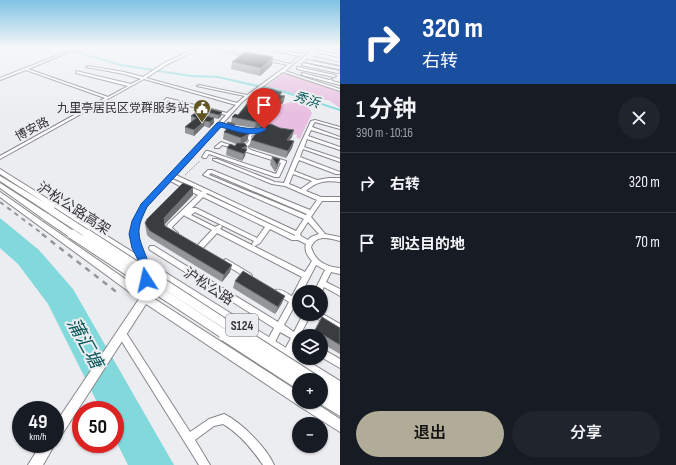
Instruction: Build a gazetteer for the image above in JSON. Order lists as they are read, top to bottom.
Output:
{
  "streets": {
    "main road": ["沪松公路高架", "沪松公路", "S124"],
    "street": ["博安路"]
  },
  "water": ["秀浜", "蒲汇塘"],
  "places": {
    "public building": ["九里亭居民区党群服务站"]
  },
  "page": {
    "turn": ["320 m", "右转"],
    "heading": ["1 分钟", "390 m · 10:16"],
    "list": [
      {
        "name": "右转",
        "value": "320 m"
      },
      {
        "name": "到达目的地",
        "value": "70 m"
      }
    ],
    "map_buttons": ["+", "−"],
    "speed": "49 km/h",
    "limit": "50",
    "buttons": ["退出", "分享"]
  }
}
